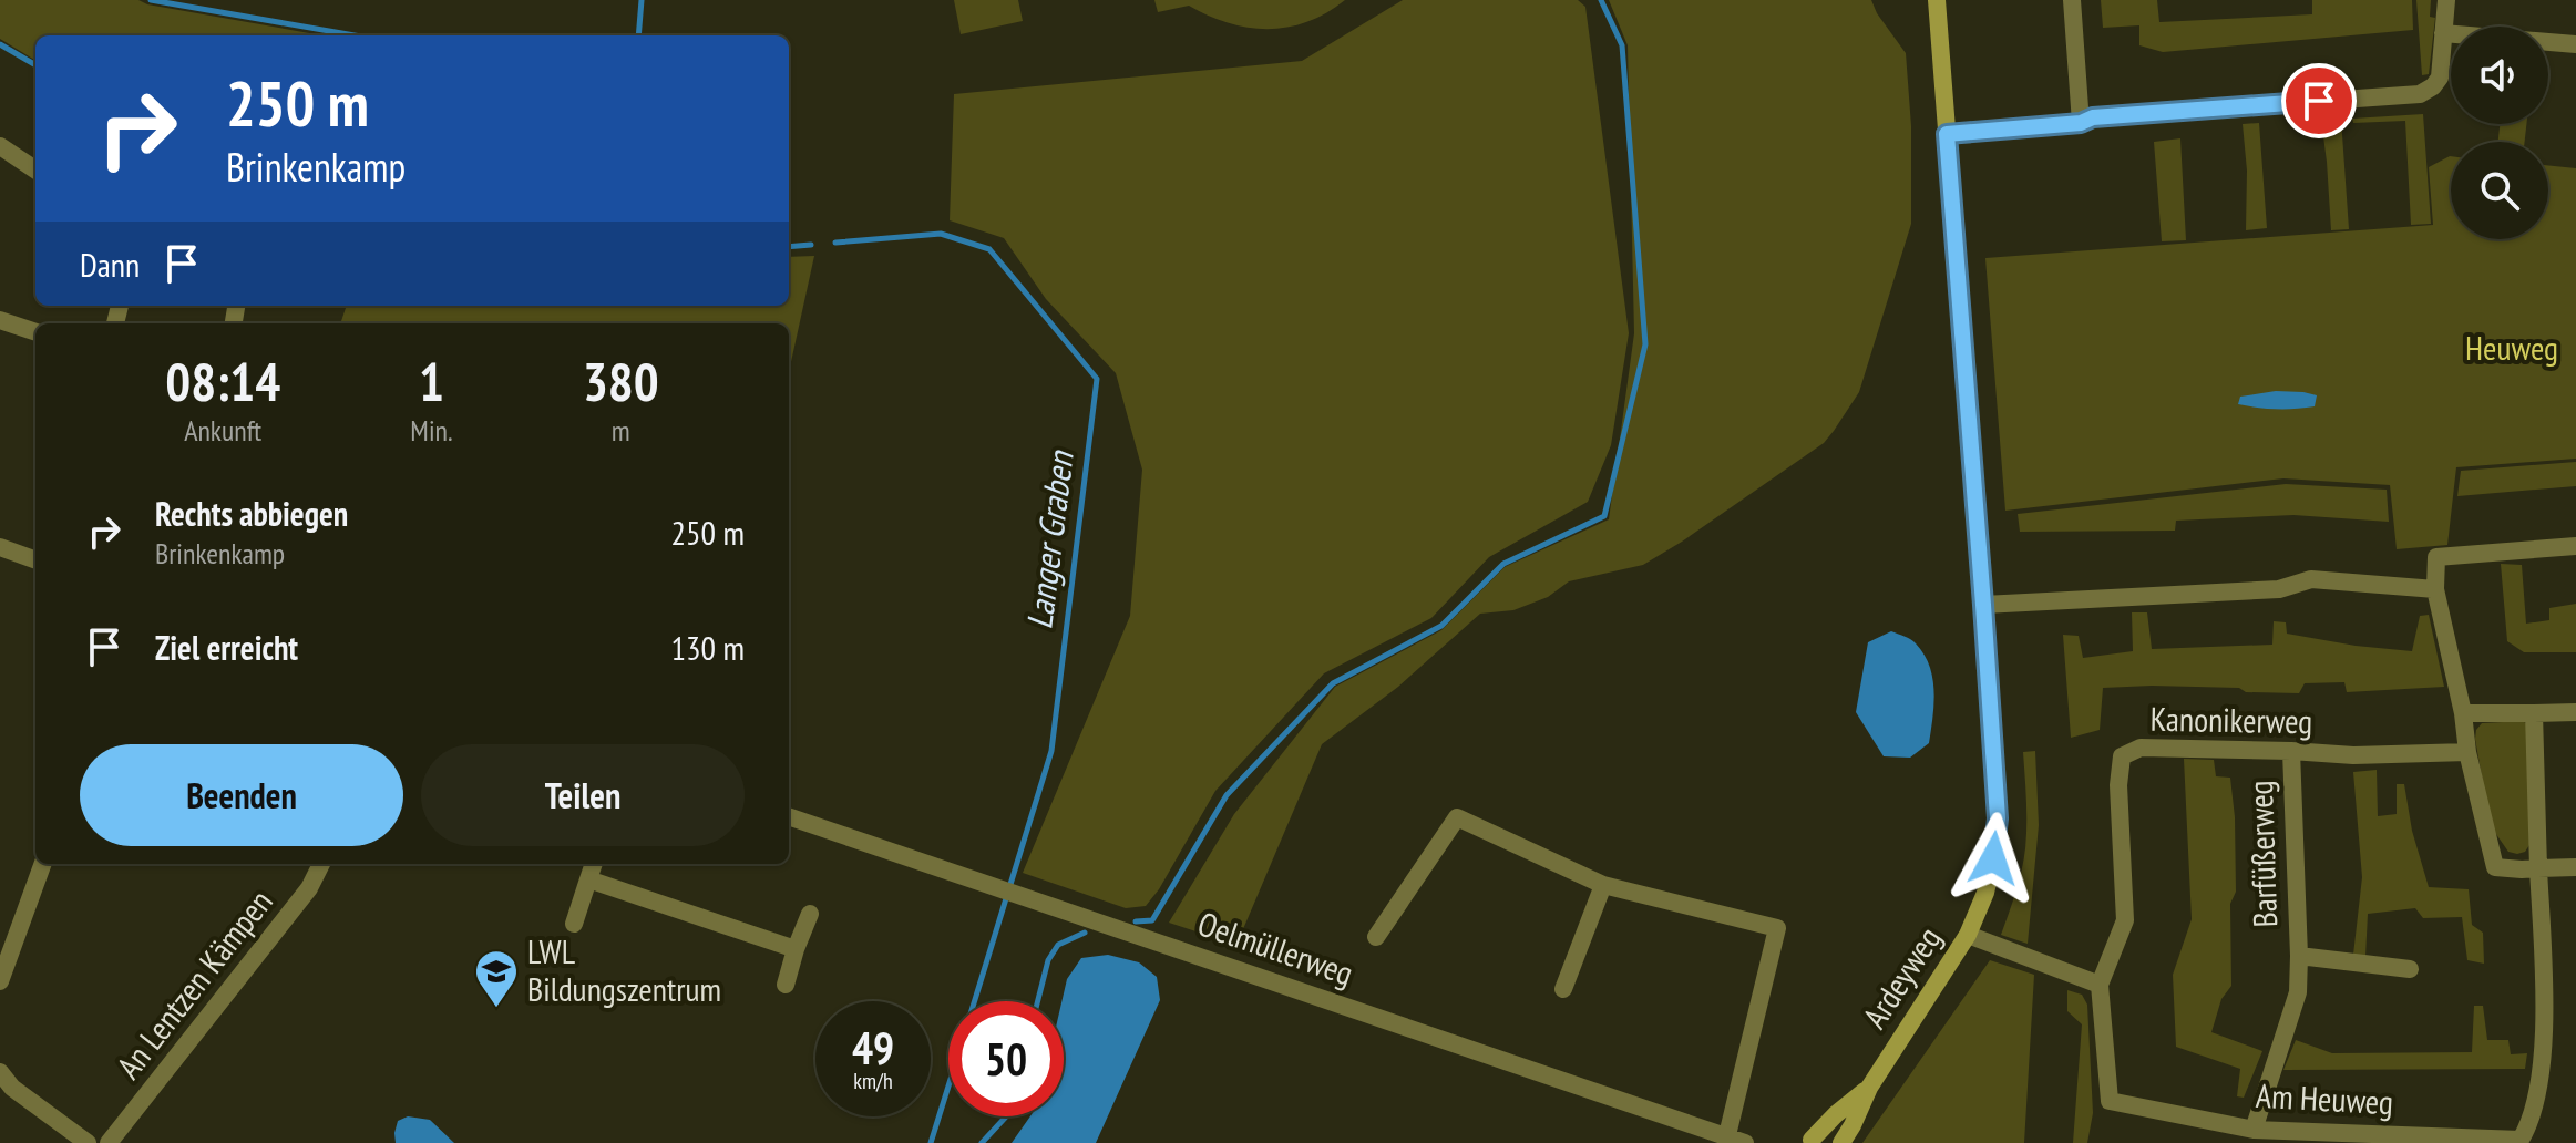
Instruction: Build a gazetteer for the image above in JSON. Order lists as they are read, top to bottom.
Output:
{
  "streets": {
    "main road": ["Ardeyweg"],
    "street": [
      "Kanonikerweg",
      "Barfüßerweg",
      "Oelmüllerweg",
      "An Lentzen Kämpen",
      "Am Heuweg"
    ]
  },
  "crossings": [
    ["Kanonikerweg", "Barfüßerweg"],
    ["Kanonikerweg", "Am Heuweg"],
    ["Barfüßerweg", "Am Heuweg"]
  ],
  "water": ["Langer Graben"],
  "parks": ["Heuweg"],
  "places": {
    "school or university": ["LWL Bildungszentrum"]
  },
  "page": {
    "turn": ["250 m", "Brinkenkamp"],
    "then": "Dann",
    "eta": [
      "08:14",
      "Ankunft",
      "1",
      "Min.",
      "380",
      "m"
    ],
    "list": [
      {
        "name": "Rechts abbiegen",
        "note": "Brinkenkamp",
        "value": "250 m"
      },
      {
        "name": "Ziel erreicht",
        "value": "130 m"
      }
    ],
    "buttons": ["Beenden", "Teilen"],
    "speed": "49 km/h",
    "limit": "50"
  }
}
